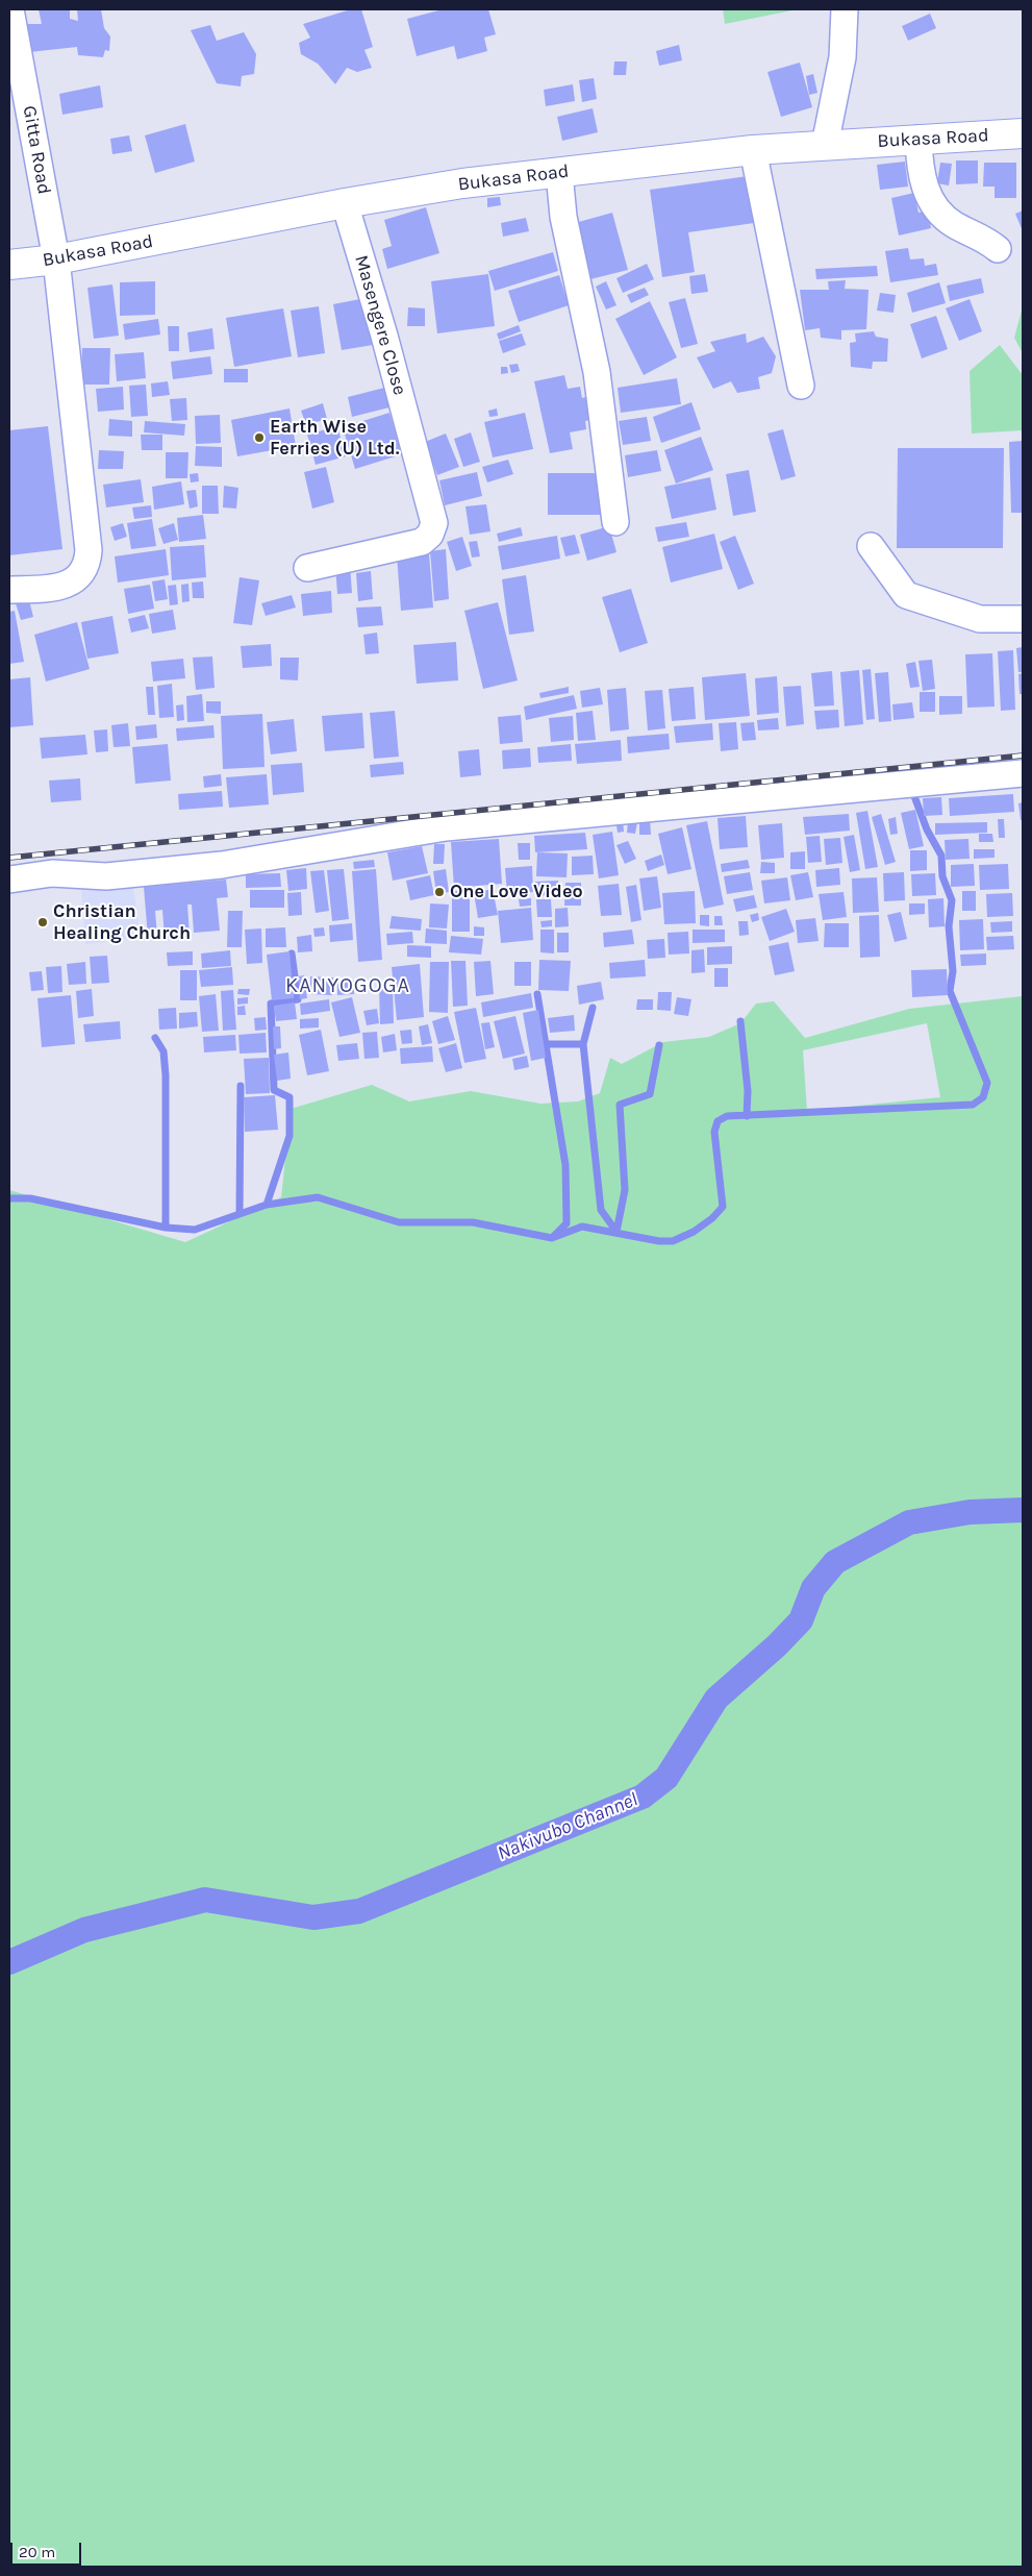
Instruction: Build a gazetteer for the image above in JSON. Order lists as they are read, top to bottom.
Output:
{
  "streets": {
    "street": ["Bukasa Road", "Gitta Road", "Masengere Close"]
  },
  "crossings": [
    ["Bukasa Road", "Gitta Road"],
    ["Bukasa Road", "Masengere Close"]
  ],
  "districts": ["KANYOGOGA"],
  "water": ["Nakivubo Channel"],
  "places": ["Earth Wise Ferries (U) Ltd.", "One Love Video", "Christian Healing Church"],
  "scale_bar": "20 m"
}
